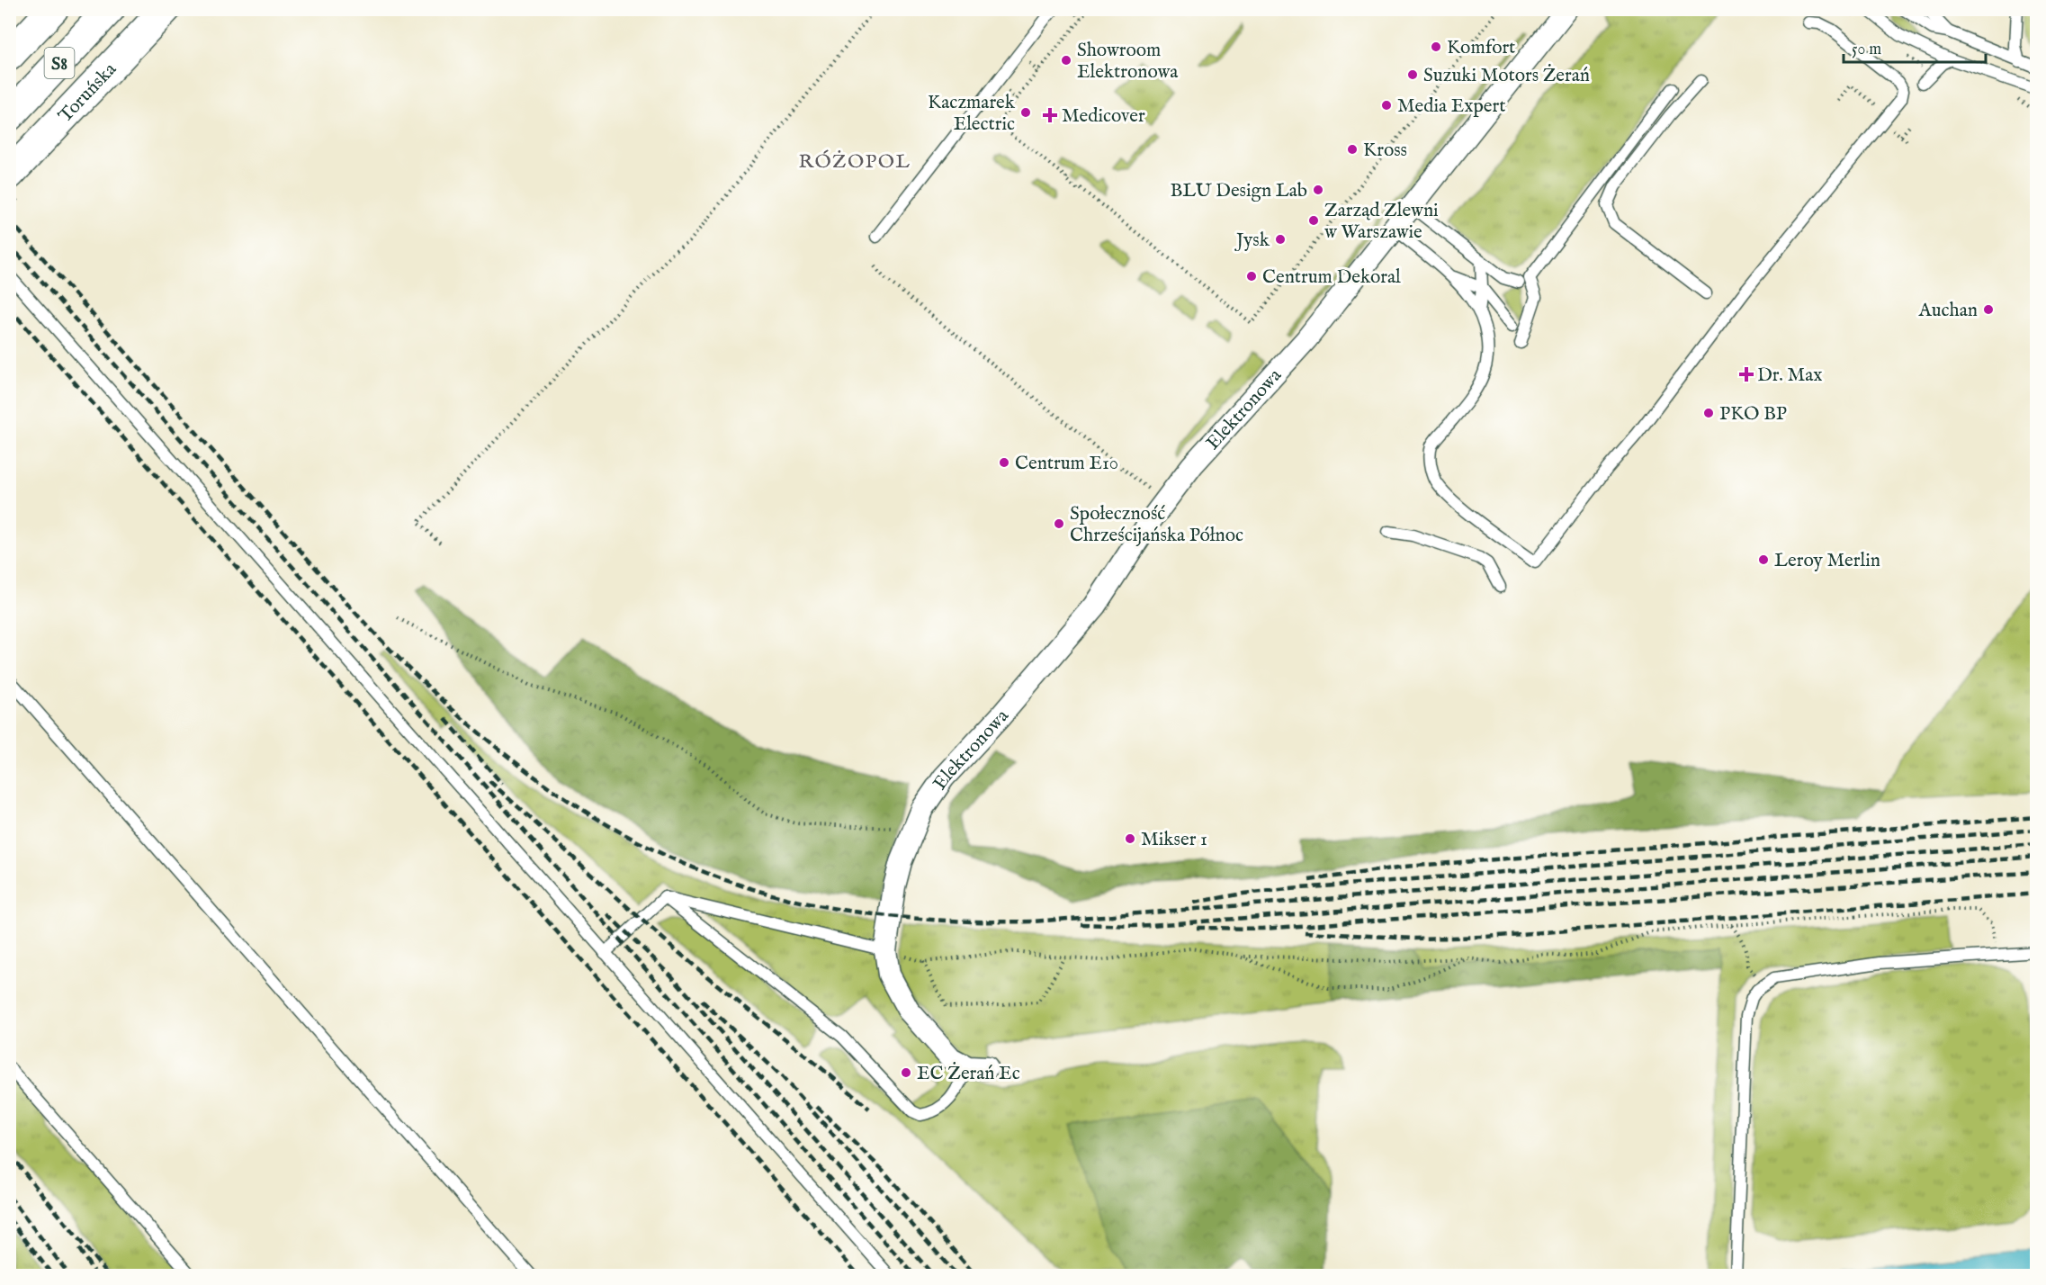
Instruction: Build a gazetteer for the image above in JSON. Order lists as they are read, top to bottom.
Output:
{
  "streets": {
    "main road": ["S8", "Toruńska"],
    "street": ["Elektronowa"]
  },
  "districts": ["RÓŻOPOL"],
  "places": {
    "other": [
      "Komfort",
      "Showroom Elektronowa",
      "Suzuki Motors Żerań",
      "Media Expert",
      "Kaczmarek Electric",
      "Kross",
      "BLU Design Lab",
      "Zarząd Zlewni w Warszawie",
      "Jysk",
      "Centrum Dekoral",
      "Auchan",
      "PKO BP",
      "Centrum E10",
      "Społeczność Chrześcijańska Północ",
      "Leroy Merlin",
      "Mikser 1",
      "EC Żerań Ec"
    ],
    "health": ["Medicover", "Dr. Max"]
  },
  "scale_bar": "50 m"
}
